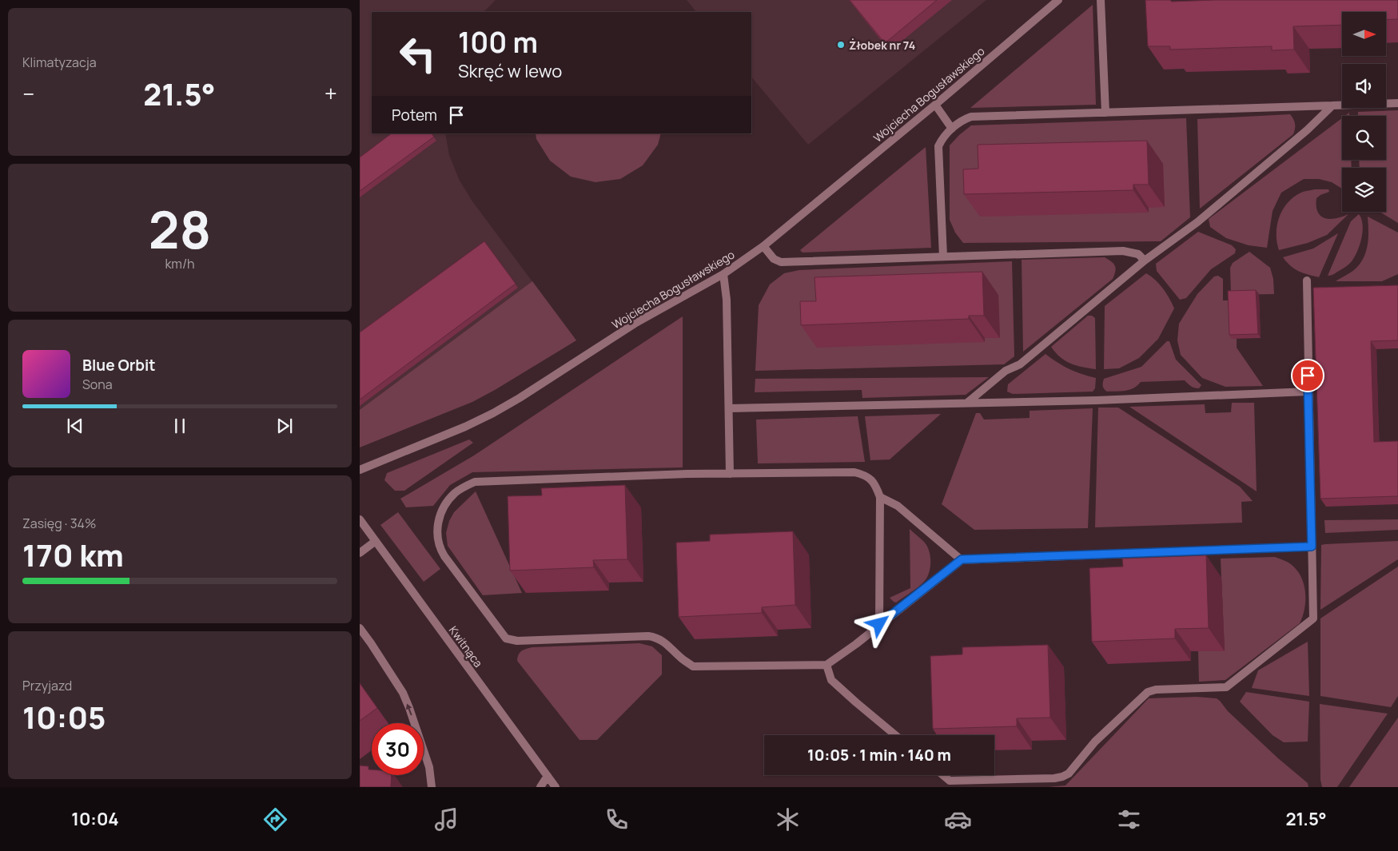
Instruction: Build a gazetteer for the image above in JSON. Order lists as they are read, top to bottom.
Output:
{
  "streets": {
    "street": ["Wojciecha Bogusławskiego", "Kwitnąca"]
  },
  "places": ["Żłobek nr 74"],
  "north": "right",
  "page": {
    "tile": [
      "Klimatyzacja",
      ["28", "km/h"],
      ["Zasięg · 34%", "170 km"],
      ["Przyjazd", "10:05"]
    ],
    "turn": ["100 m", "Skręć w lewo"],
    "heat": ["−", "21.5°", "+"],
    "then": "Potem",
    "song": ["Blue Orbit", "Sona"],
    "limit": "30",
    "trip": "10:05 · 1 min · 140 m",
    "tabs": ["10:04", "21.5°"]
  }
}
